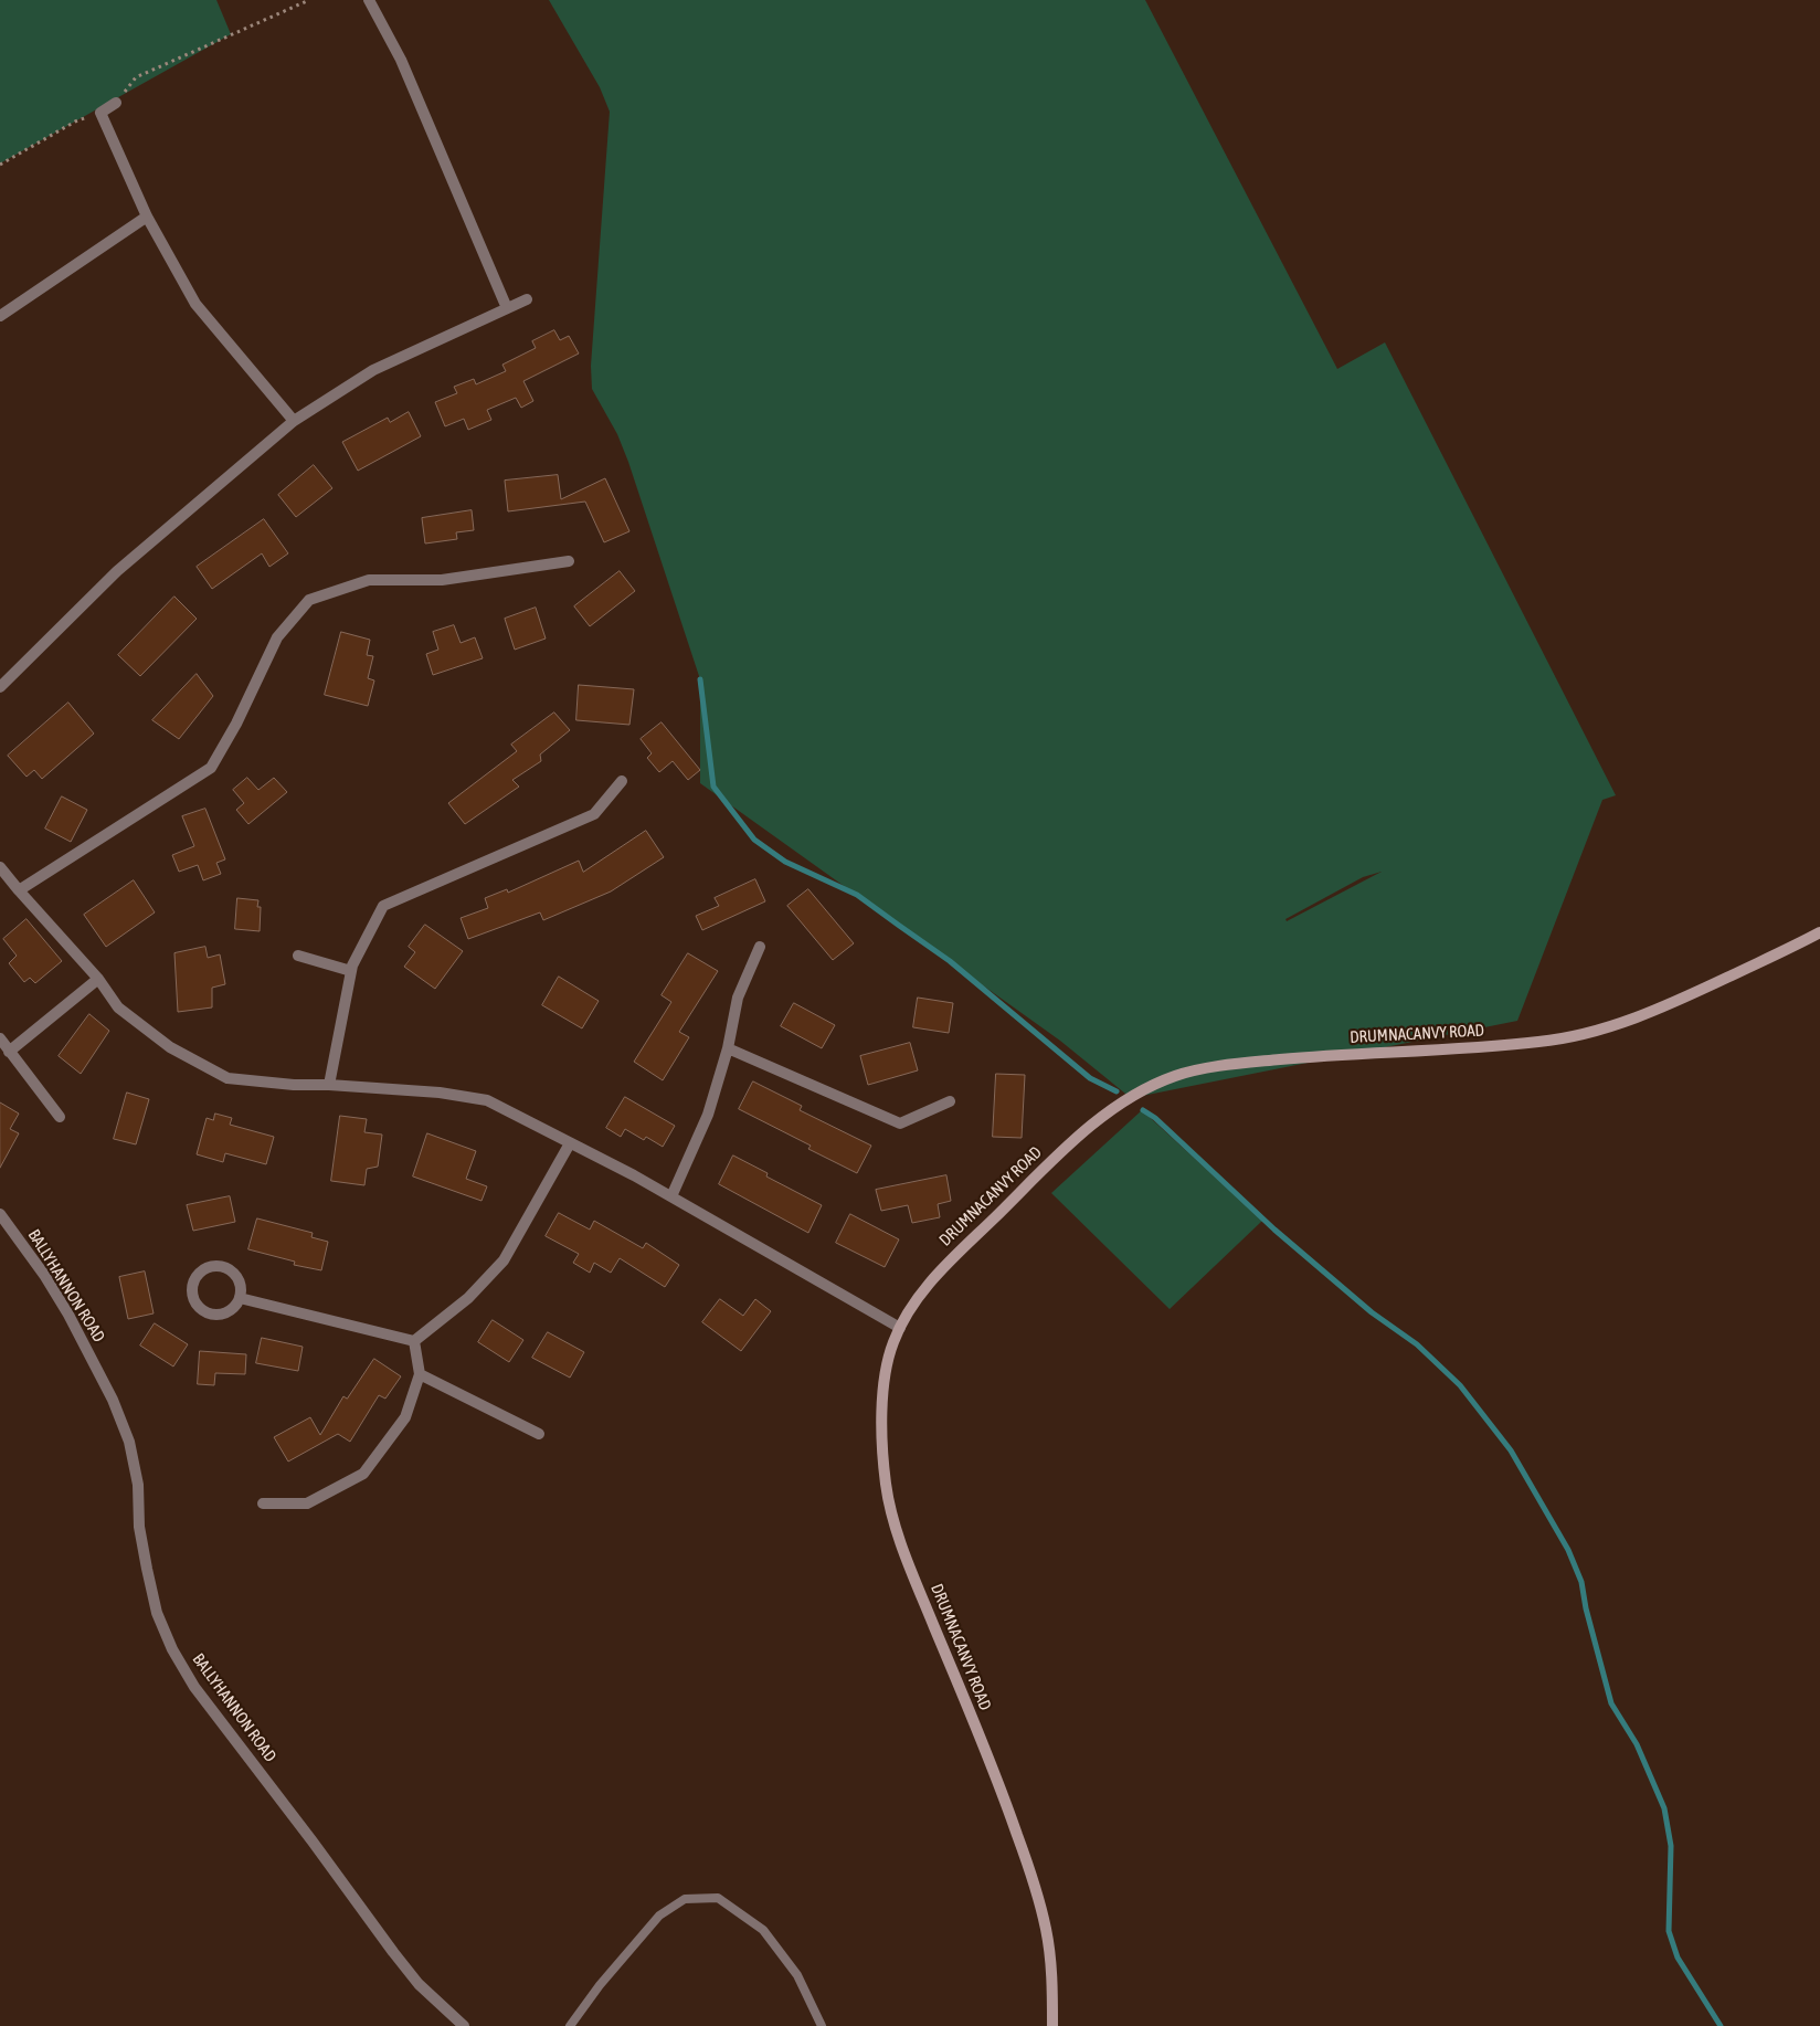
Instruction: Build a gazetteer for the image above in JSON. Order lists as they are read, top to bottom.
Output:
{
  "streets": {
    "main road": ["DRUMNACANVY ROAD"],
    "street": ["BALLYHANNON ROAD"]
  }
}
